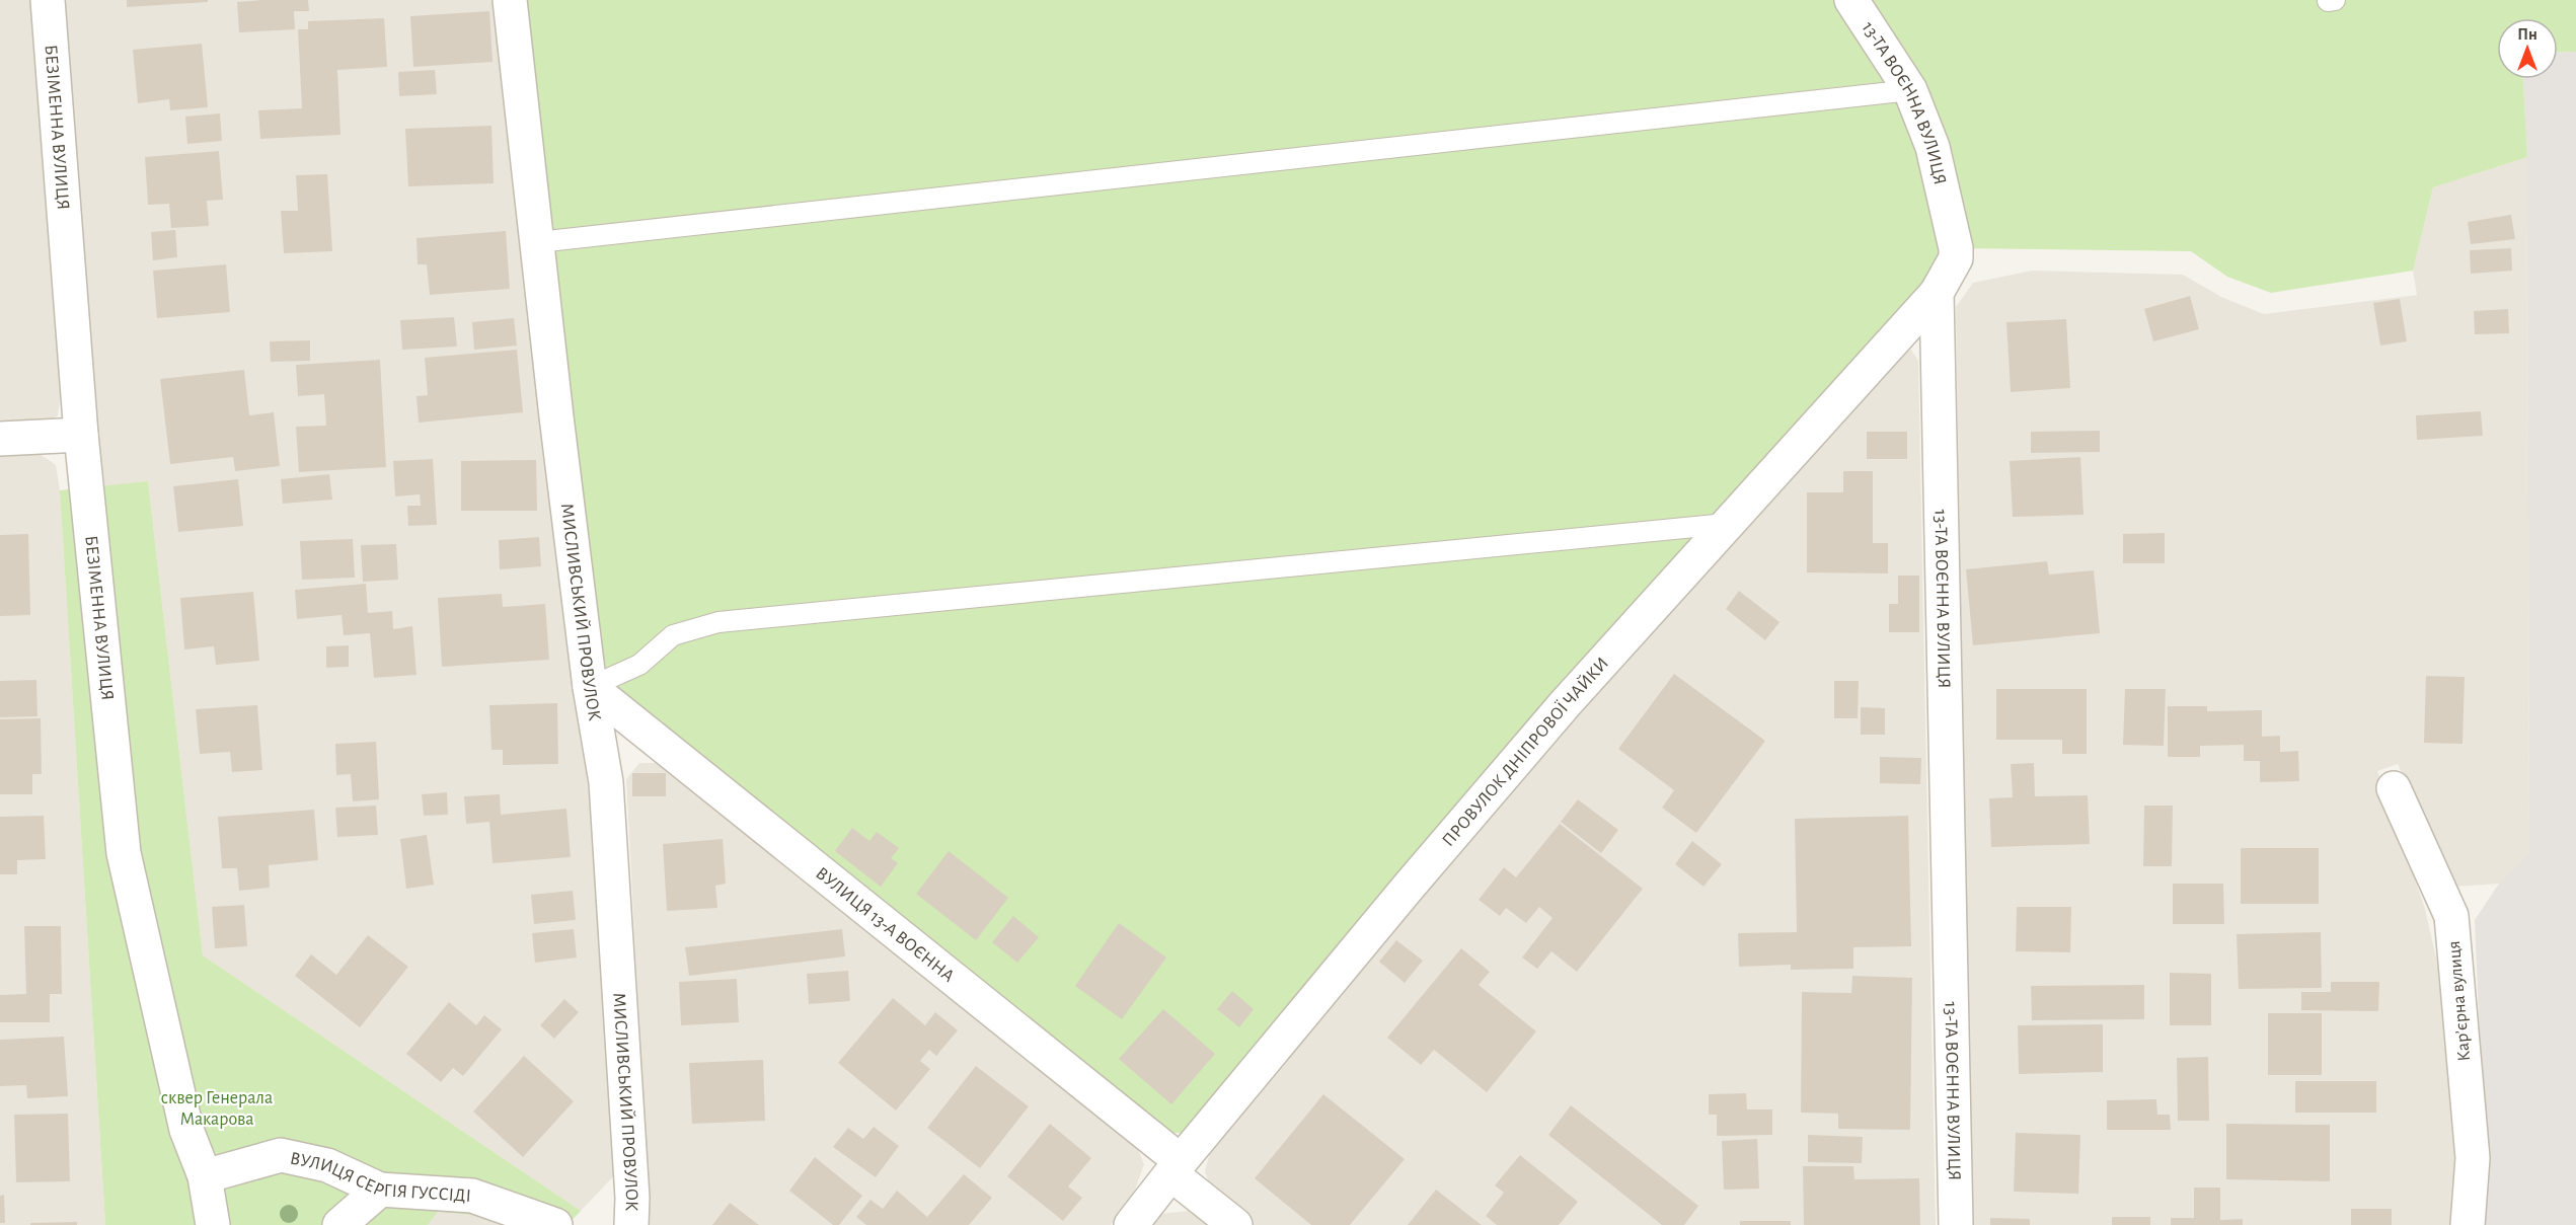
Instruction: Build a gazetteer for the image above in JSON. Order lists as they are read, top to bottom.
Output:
{
  "streets": {
    "street": [
      "13-ТА ВОЄННА ВУЛИЦЯ",
      "БЕЗІМЕННА ВУЛИЦЯ",
      "МИСЛИВСЬКИЙ ПРОВУЛОК",
      "ПРОВУЛОК ДНІПРОВОЇ ЧАЙКИ",
      "ВУЛИЦЯ 13-А ВОЄННА",
      "Карʼєрна вулиця",
      "ВУЛИЦЯ СЕРГІЯ ГУССІДІ"
    ]
  },
  "crossings": [
    ["13-ТА ВОЄННА ВУЛИЦЯ", "ПРОВУЛОК ДНІПРОВОЇ ЧАЙКИ"],
    ["БЕЗІМЕННА ВУЛИЦЯ", "ВУЛИЦЯ СЕРГІЯ ГУССІДІ"],
    ["МИСЛИВСЬКИЙ ПРОВУЛОК", "ВУЛИЦЯ 13-А ВОЄННА"],
    ["ПРОВУЛОК ДНІПРОВОЇ ЧАЙКИ", "ВУЛИЦЯ 13-А ВОЄННА"]
  ],
  "parks": ["сквер Генерала Макарова"],
  "north": "top"
}
